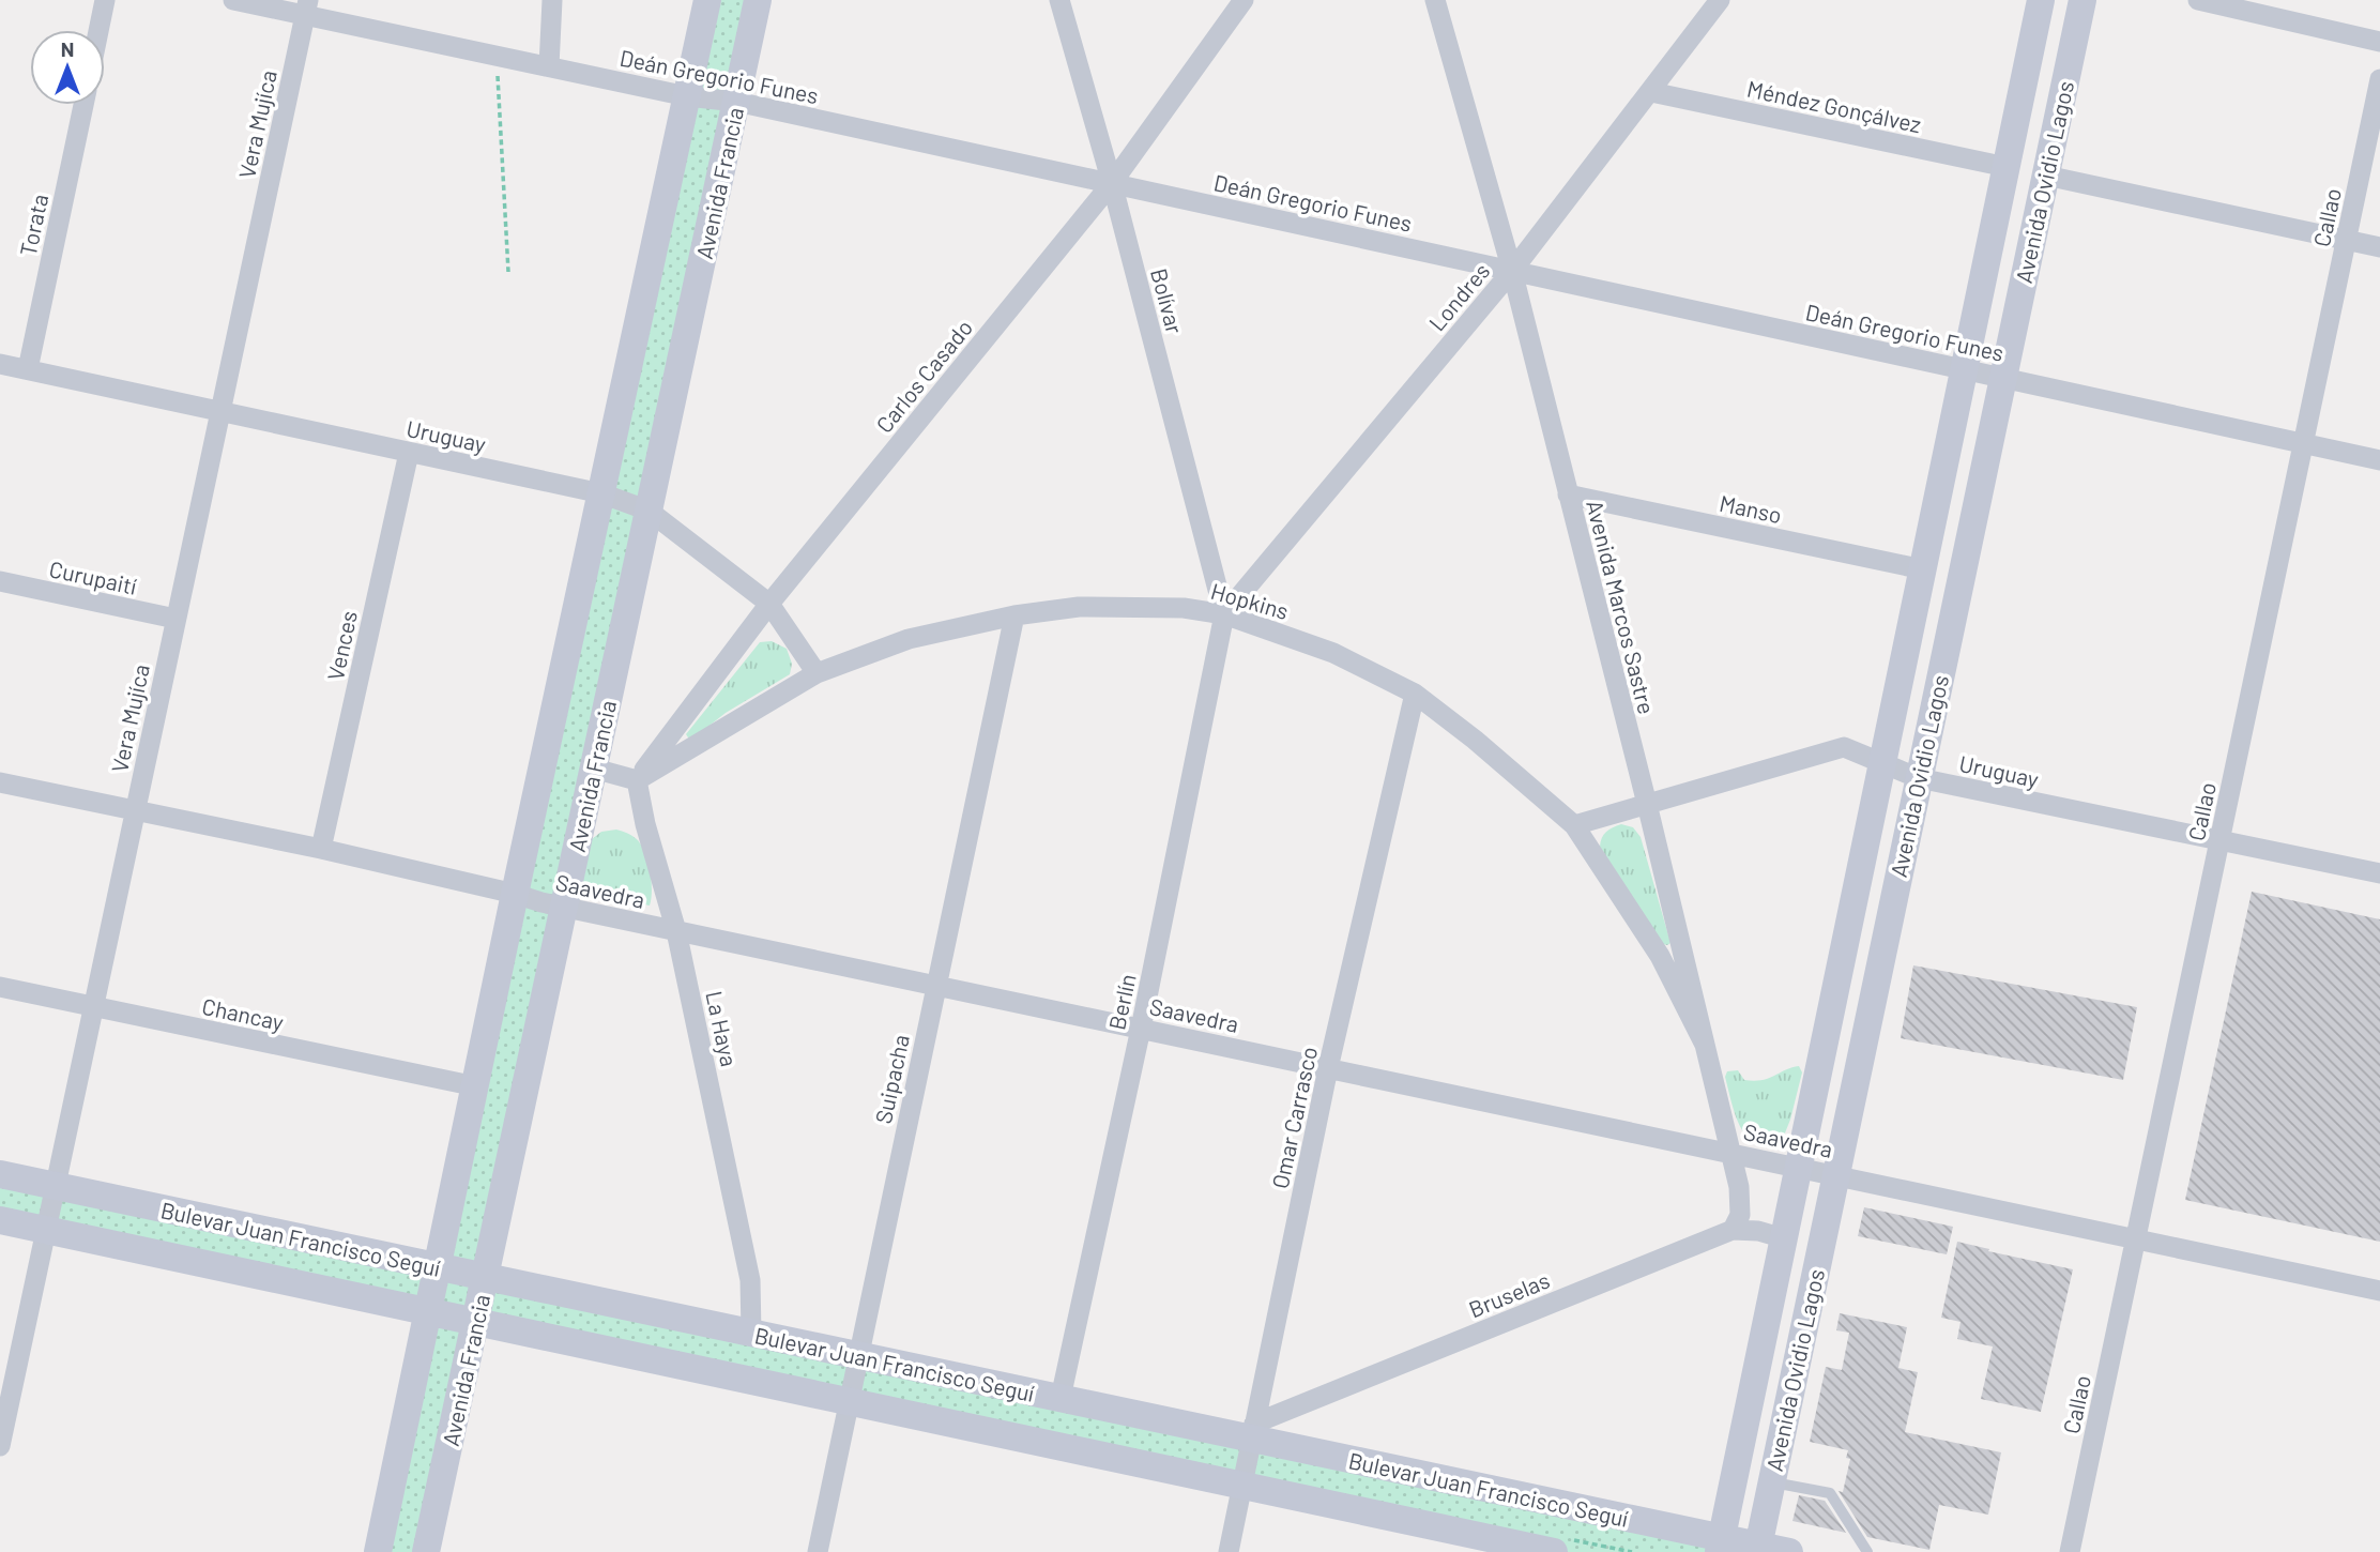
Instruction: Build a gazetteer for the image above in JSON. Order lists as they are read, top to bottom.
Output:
{
  "streets": {
    "main road": ["Avenida Ovidio Lagos", "Avenida Francia", "Bulevar Juan Francisco Seguí"],
    "street": [
      "Deán Gregorio Funes",
      "Méndez Gonçálvez",
      "Vera Mujíca",
      "Callao",
      "Torata",
      "Londres",
      "Bolívar",
      "Carlos Casado",
      "Uruguay",
      "Manso",
      "Curupaití",
      "Hopkins",
      "Avenida Marcos Sastre",
      "Vences",
      "Saavedra",
      "Berlín",
      "Chancay",
      "La Haya",
      "Suipacha",
      "Omar Carrasco",
      "Bruselas"
    ]
  },
  "crossings": [
    ["Deán Gregorio Funes", "Vera Mujíca"],
    ["Deán Gregorio Funes", "Avenida Ovidio Lagos"],
    ["Deán Gregorio Funes", "Avenida Francia"],
    ["Deán Gregorio Funes", "Callao"],
    ["Deán Gregorio Funes", "Londres"],
    ["Deán Gregorio Funes", "Bolívar"],
    ["Deán Gregorio Funes", "Carlos Casado"],
    ["Deán Gregorio Funes", "Avenida Marcos Sastre"],
    ["Méndez Gonçálvez", "Avenida Ovidio Lagos"],
    ["Méndez Gonçálvez", "Londres"],
    ["Vera Mujíca", "Uruguay"],
    ["Vera Mujíca", "Curupaití"],
    ["Vera Mujíca", "Saavedra"],
    ["Vera Mujíca", "Chancay"],
    ["Vera Mujíca", "Bulevar Juan Francisco Seguí"],
    ["Avenida Ovidio Lagos", "Uruguay"],
    ["Avenida Ovidio Lagos", "Manso"],
    ["Avenida Ovidio Lagos", "Saavedra"],
    ["Avenida Ovidio Lagos", "Bulevar Juan Francisco Seguí"],
    ["Avenida Ovidio Lagos", "Bruselas"],
    ["Avenida Francia", "Uruguay"],
    ["Avenida Francia", "Saavedra"],
    ["Avenida Francia", "Bulevar Juan Francisco Seguí"],
    ["Callao", "Uruguay"],
    ["Callao", "Saavedra"],
    ["Torata", "Uruguay"],
    ["Londres", "Bolívar"],
    ["Londres", "Hopkins"],
    ["Londres", "Avenida Marcos Sastre"],
    ["Londres", "Berlín"],
    ["Bolívar", "Carlos Casado"],
    ["Bolívar", "Hopkins"],
    ["Bolívar", "Berlín"],
    ["Carlos Casado", "Uruguay"],
    ["Carlos Casado", "Hopkins"],
    ["Carlos Casado", "La Haya"],
    ["Uruguay", "Hopkins"],
    ["Uruguay", "Avenida Marcos Sastre"],
    ["Uruguay", "Vences"],
    ["Manso", "Avenida Marcos Sastre"],
    ["Hopkins", "Avenida Marcos Sastre"],
    ["Hopkins", "Berlín"],
    ["Hopkins", "La Haya"],
    ["Hopkins", "Suipacha"],
    ["Hopkins", "Omar Carrasco"],
    ["Avenida Marcos Sastre", "Saavedra"],
    ["Avenida Marcos Sastre", "Bruselas"],
    ["Vences", "Saavedra"],
    ["Saavedra", "Berlín"],
    ["Saavedra", "La Haya"],
    ["Saavedra", "Suipacha"],
    ["Saavedra", "Omar Carrasco"],
    ["Berlín", "Bulevar Juan Francisco Seguí"],
    ["La Haya", "Bulevar Juan Francisco Seguí"],
    ["Suipacha", "Bulevar Juan Francisco Seguí"],
    ["Omar Carrasco", "Bulevar Juan Francisco Seguí"],
    ["Omar Carrasco", "Bruselas"],
    ["Bulevar Juan Francisco Seguí", "Bruselas"]
  ],
  "north": "top"
}
